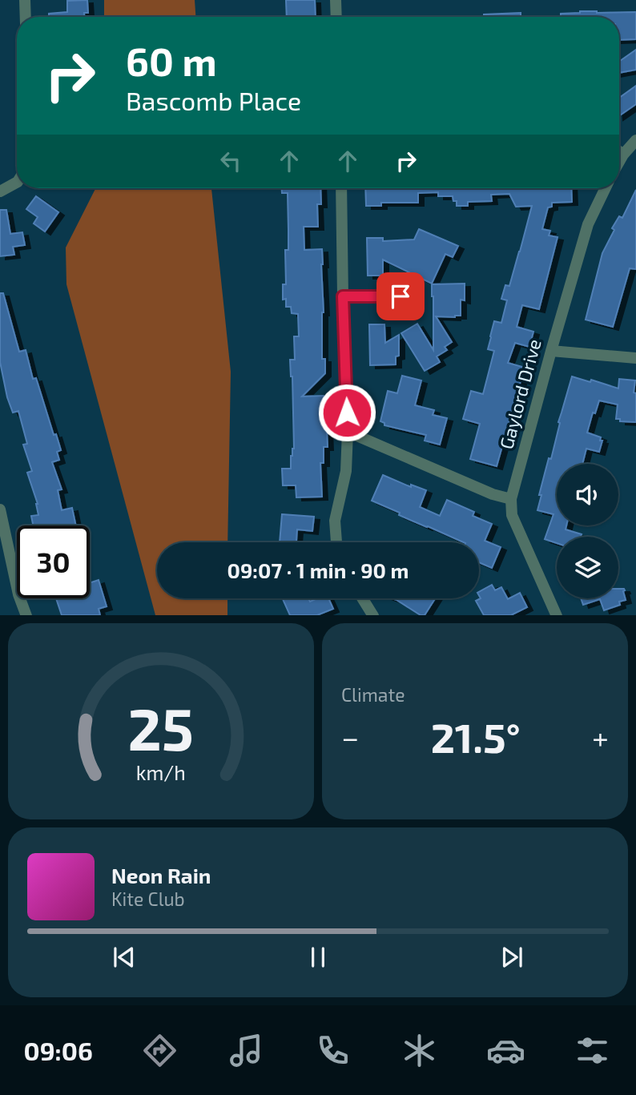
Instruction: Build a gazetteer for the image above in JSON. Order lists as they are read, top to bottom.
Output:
{
  "streets": {
    "street": ["Gaylord Drive"]
  },
  "page": {
    "turn": ["60 m", "Bascomb Place"],
    "limit": "30",
    "trip": "09:07 · 1 min · 90 m",
    "tile": "Climate",
    "heat": ["−", "21.5°", "+"],
    "song": ["Neon Rain", "Kite Club"],
    "tabs": "09:06",
    "gauge": ["25", "km/h"]
  }
}
